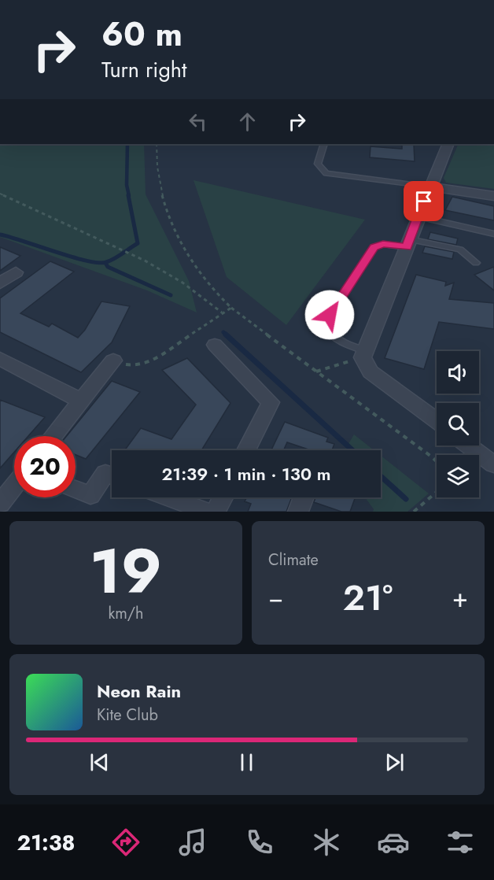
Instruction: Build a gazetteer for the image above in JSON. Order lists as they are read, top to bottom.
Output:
{
  "page": {
    "turn": ["60 m", "Turn right"],
    "limit": "20",
    "trip": "21:39 · 1 min · 130 m",
    "tile": [
      ["19", "km/h"],
      "Climate"
    ],
    "heat": ["−", "21°", "+"],
    "song": ["Neon Rain", "Kite Club"],
    "tabs": "21:38"
  }
}
